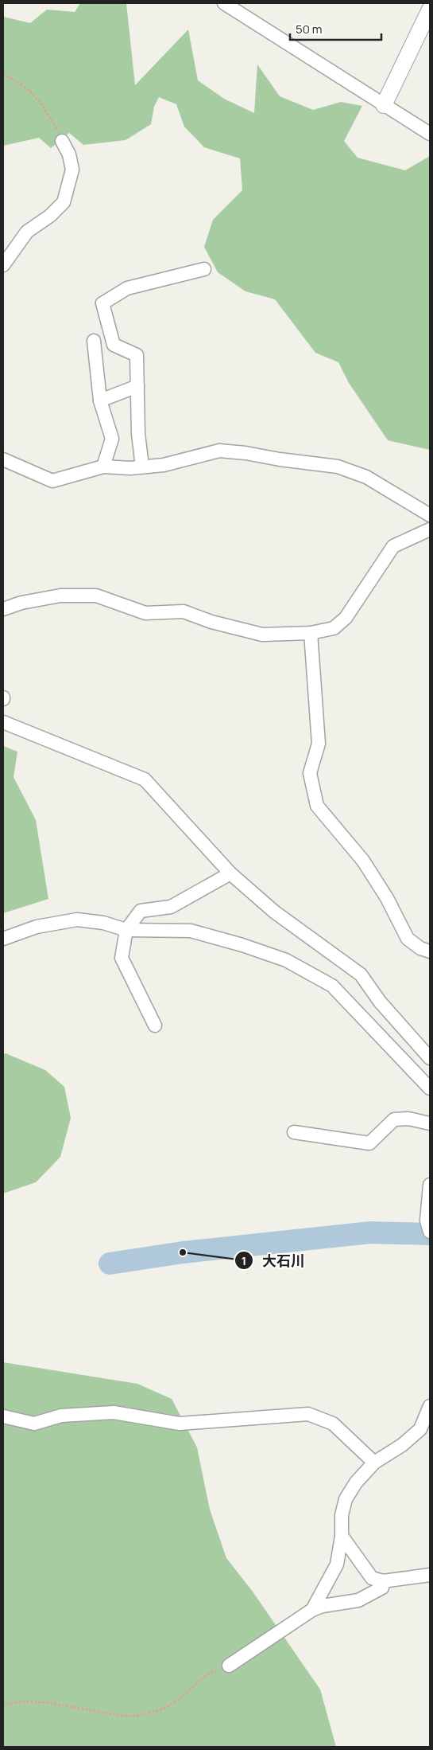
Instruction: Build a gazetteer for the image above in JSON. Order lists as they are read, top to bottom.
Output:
{
  "places": ["大石川"],
  "scale_bar": "50 m"
}
